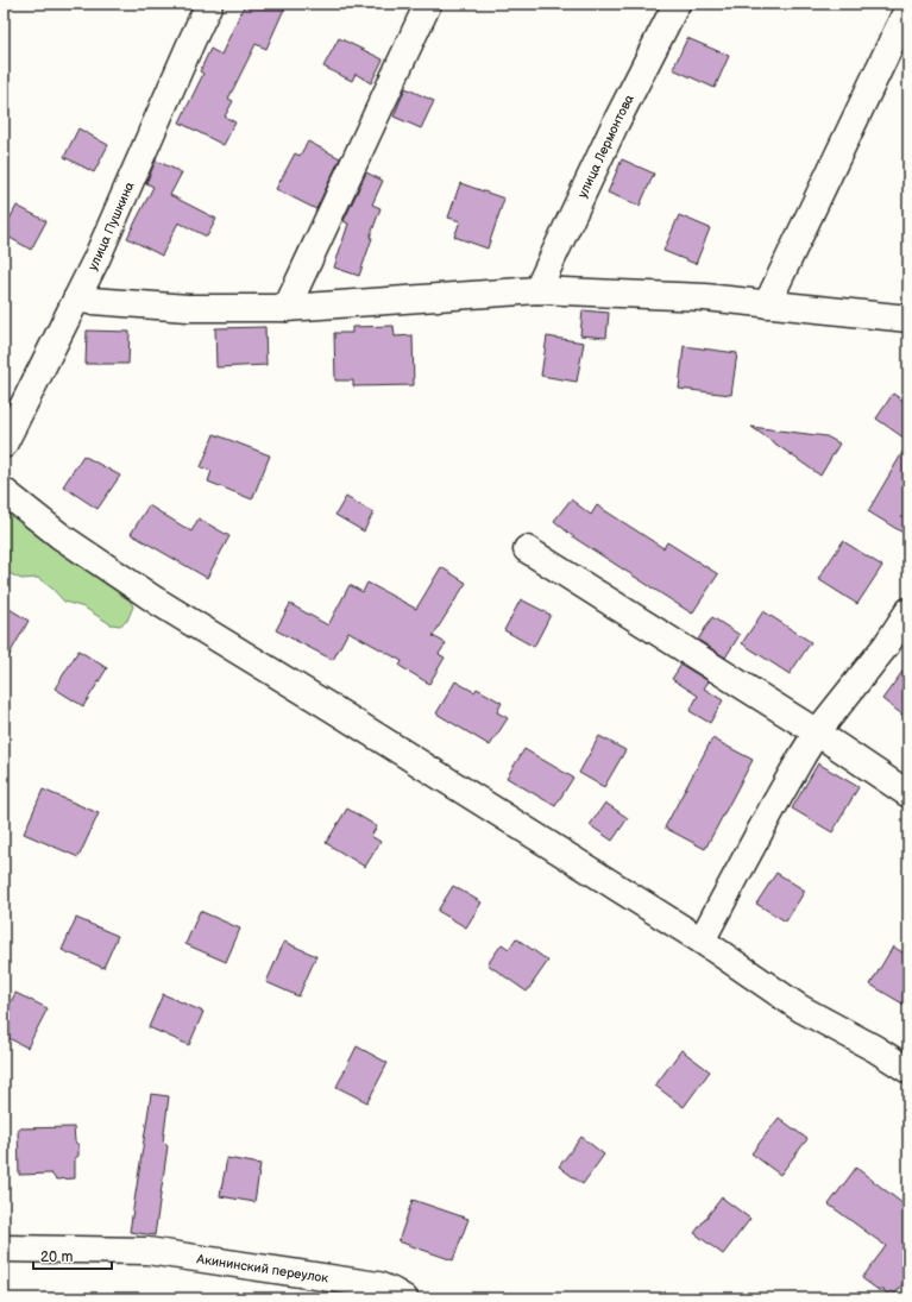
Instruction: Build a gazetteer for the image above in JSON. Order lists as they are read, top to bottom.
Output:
{
  "streets": {
    "street": ["улица Лермонтова", "улица Пушкина", "Акининский переулок"]
  },
  "scale_bar": "20 m"
}
